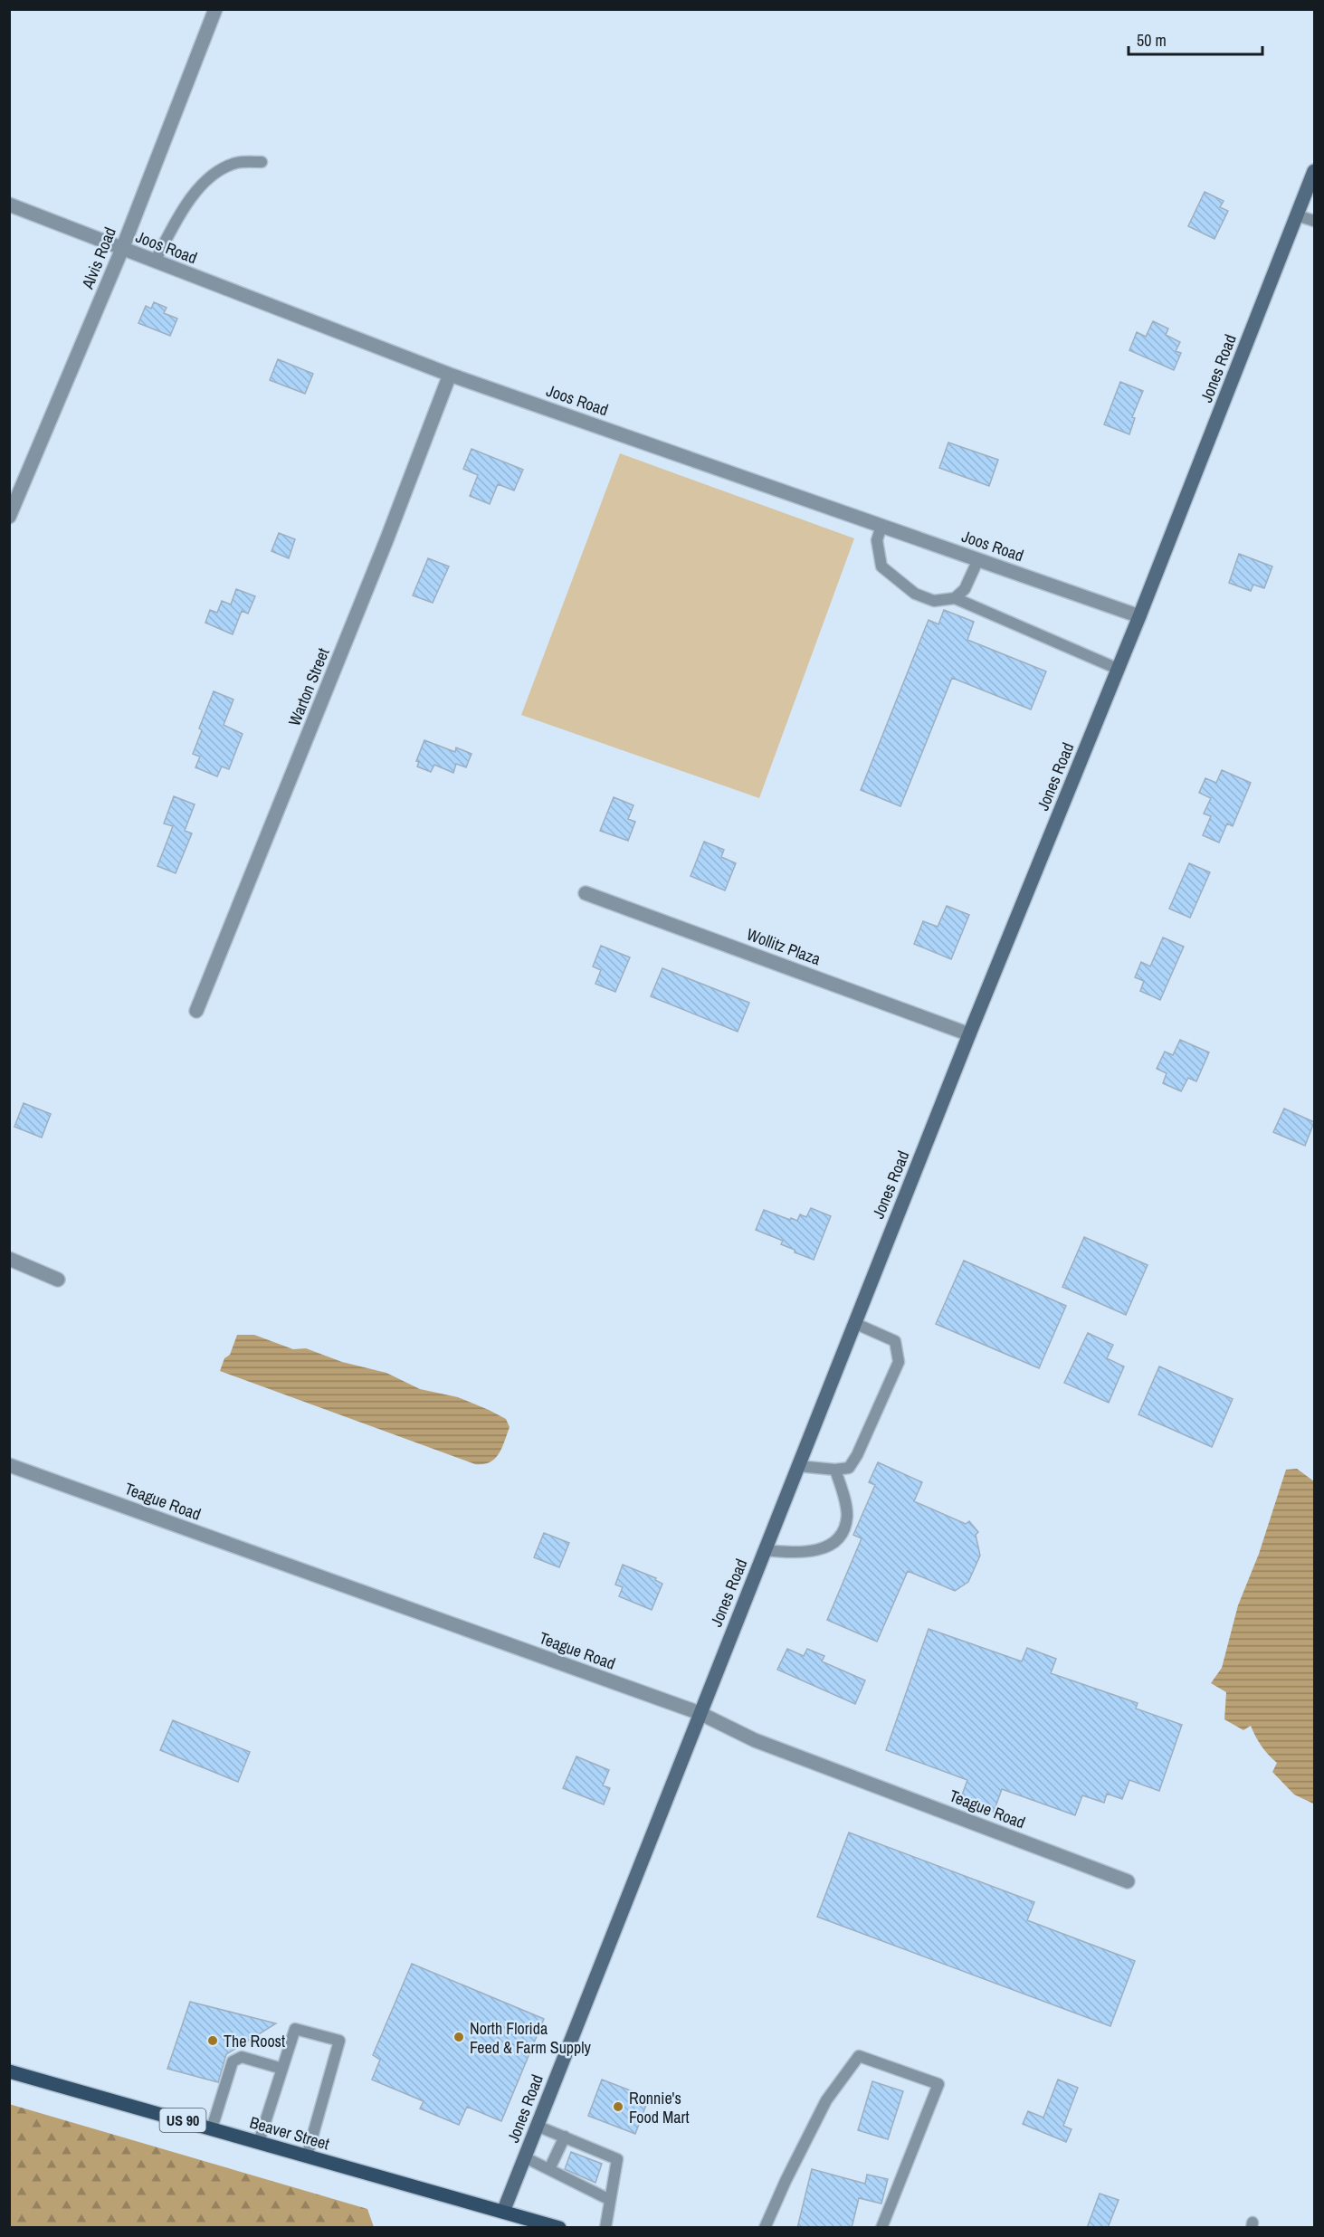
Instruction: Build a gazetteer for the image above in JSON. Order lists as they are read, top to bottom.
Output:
{
  "streets": {
    "main road": ["US 90", "Beaver Street"],
    "street": [
      "Joos Road",
      "Alvis Road",
      "Jones Road",
      "Warton Street",
      "Wollitz Plaza",
      "Teague Road"
    ]
  },
  "crossings": [
    ["Joos Road", "Alvis Road"],
    ["Joos Road", "Jones Road"],
    ["Joos Road", "Warton Street"],
    ["Jones Road", "Wollitz Plaza"],
    ["Jones Road", "Teague Road"],
    ["Jones Road", "Beaver Street"]
  ],
  "places": ["North Florida Feed & Farm Supply", "The Roost", "Ronnie's Food Mart"],
  "scale_bar": "50 m"
}
